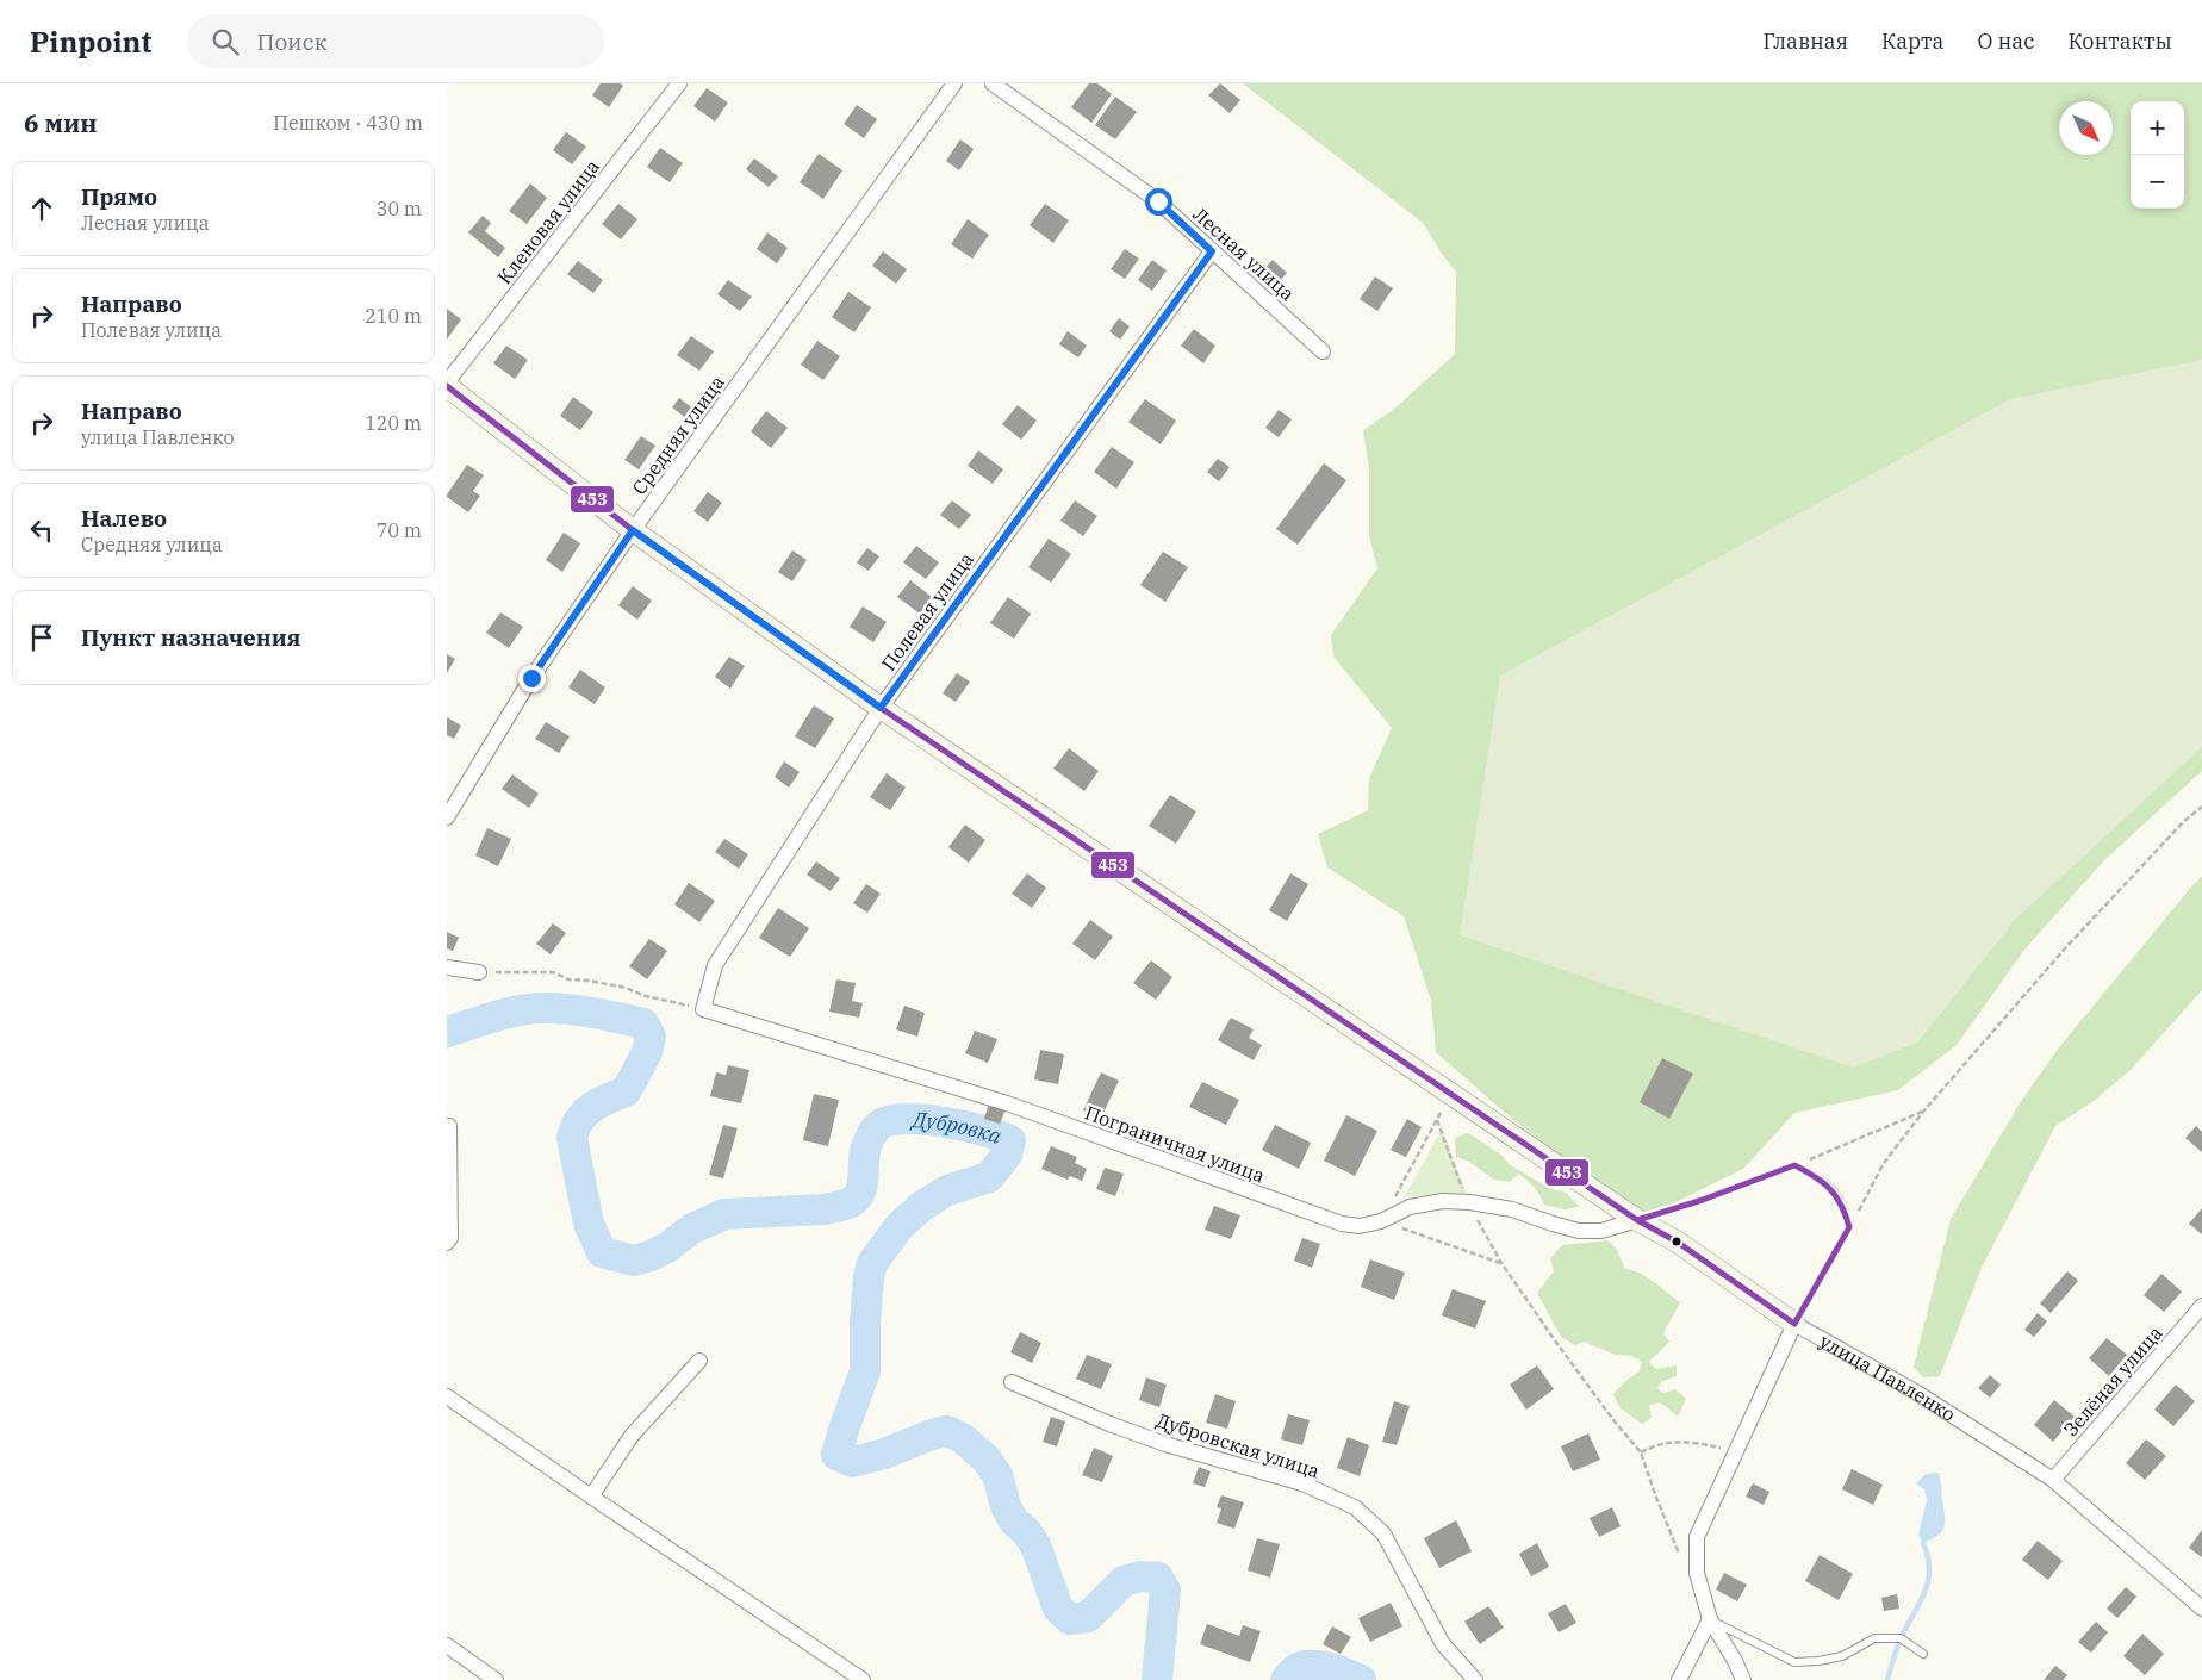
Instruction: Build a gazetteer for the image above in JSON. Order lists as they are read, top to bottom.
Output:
{
  "streets": {
    "street": [
      "Кленовая улица",
      "Лесная улица",
      "Средняя улица",
      "Полевая улица",
      "Пограничная улица",
      "улица Павленко",
      "Зелёная улица",
      "Дубровская улица"
    ]
  },
  "crossings": [
    ["Кленовая улица", "улица Павленко"],
    ["Лесная улица", "Полевая улица"],
    ["Средняя улица", "улица Павленко"],
    ["Полевая улица", "Пограничная улица"],
    ["Полевая улица", "улица Павленко"],
    ["Пограничная улица", "улица Павленко"],
    ["улица Павленко", "Зелёная улица"]
  ],
  "water": ["Дубровка"],
  "lines": ["transit line 453"],
  "north": "bottom right",
  "page": {
    "header": "Pinpoint",
    "search": "Поиск",
    "nav": [
      "Главная",
      "Карта",
      "О нас",
      "Контакты"
    ],
    "heading": ["6 мин", "Пешком · 430 m"],
    "map_buttons": ["+", "−"],
    "list": [
      ["Прямо", "Лесная улица", "30 m"],
      ["Направо", "Полевая улица", "210 m"],
      ["Направо", "улица Павленко", "120 m"],
      ["Налево", "Средняя улица", "70 m"],
      "Пункт назначения"
    ]
  }
}
